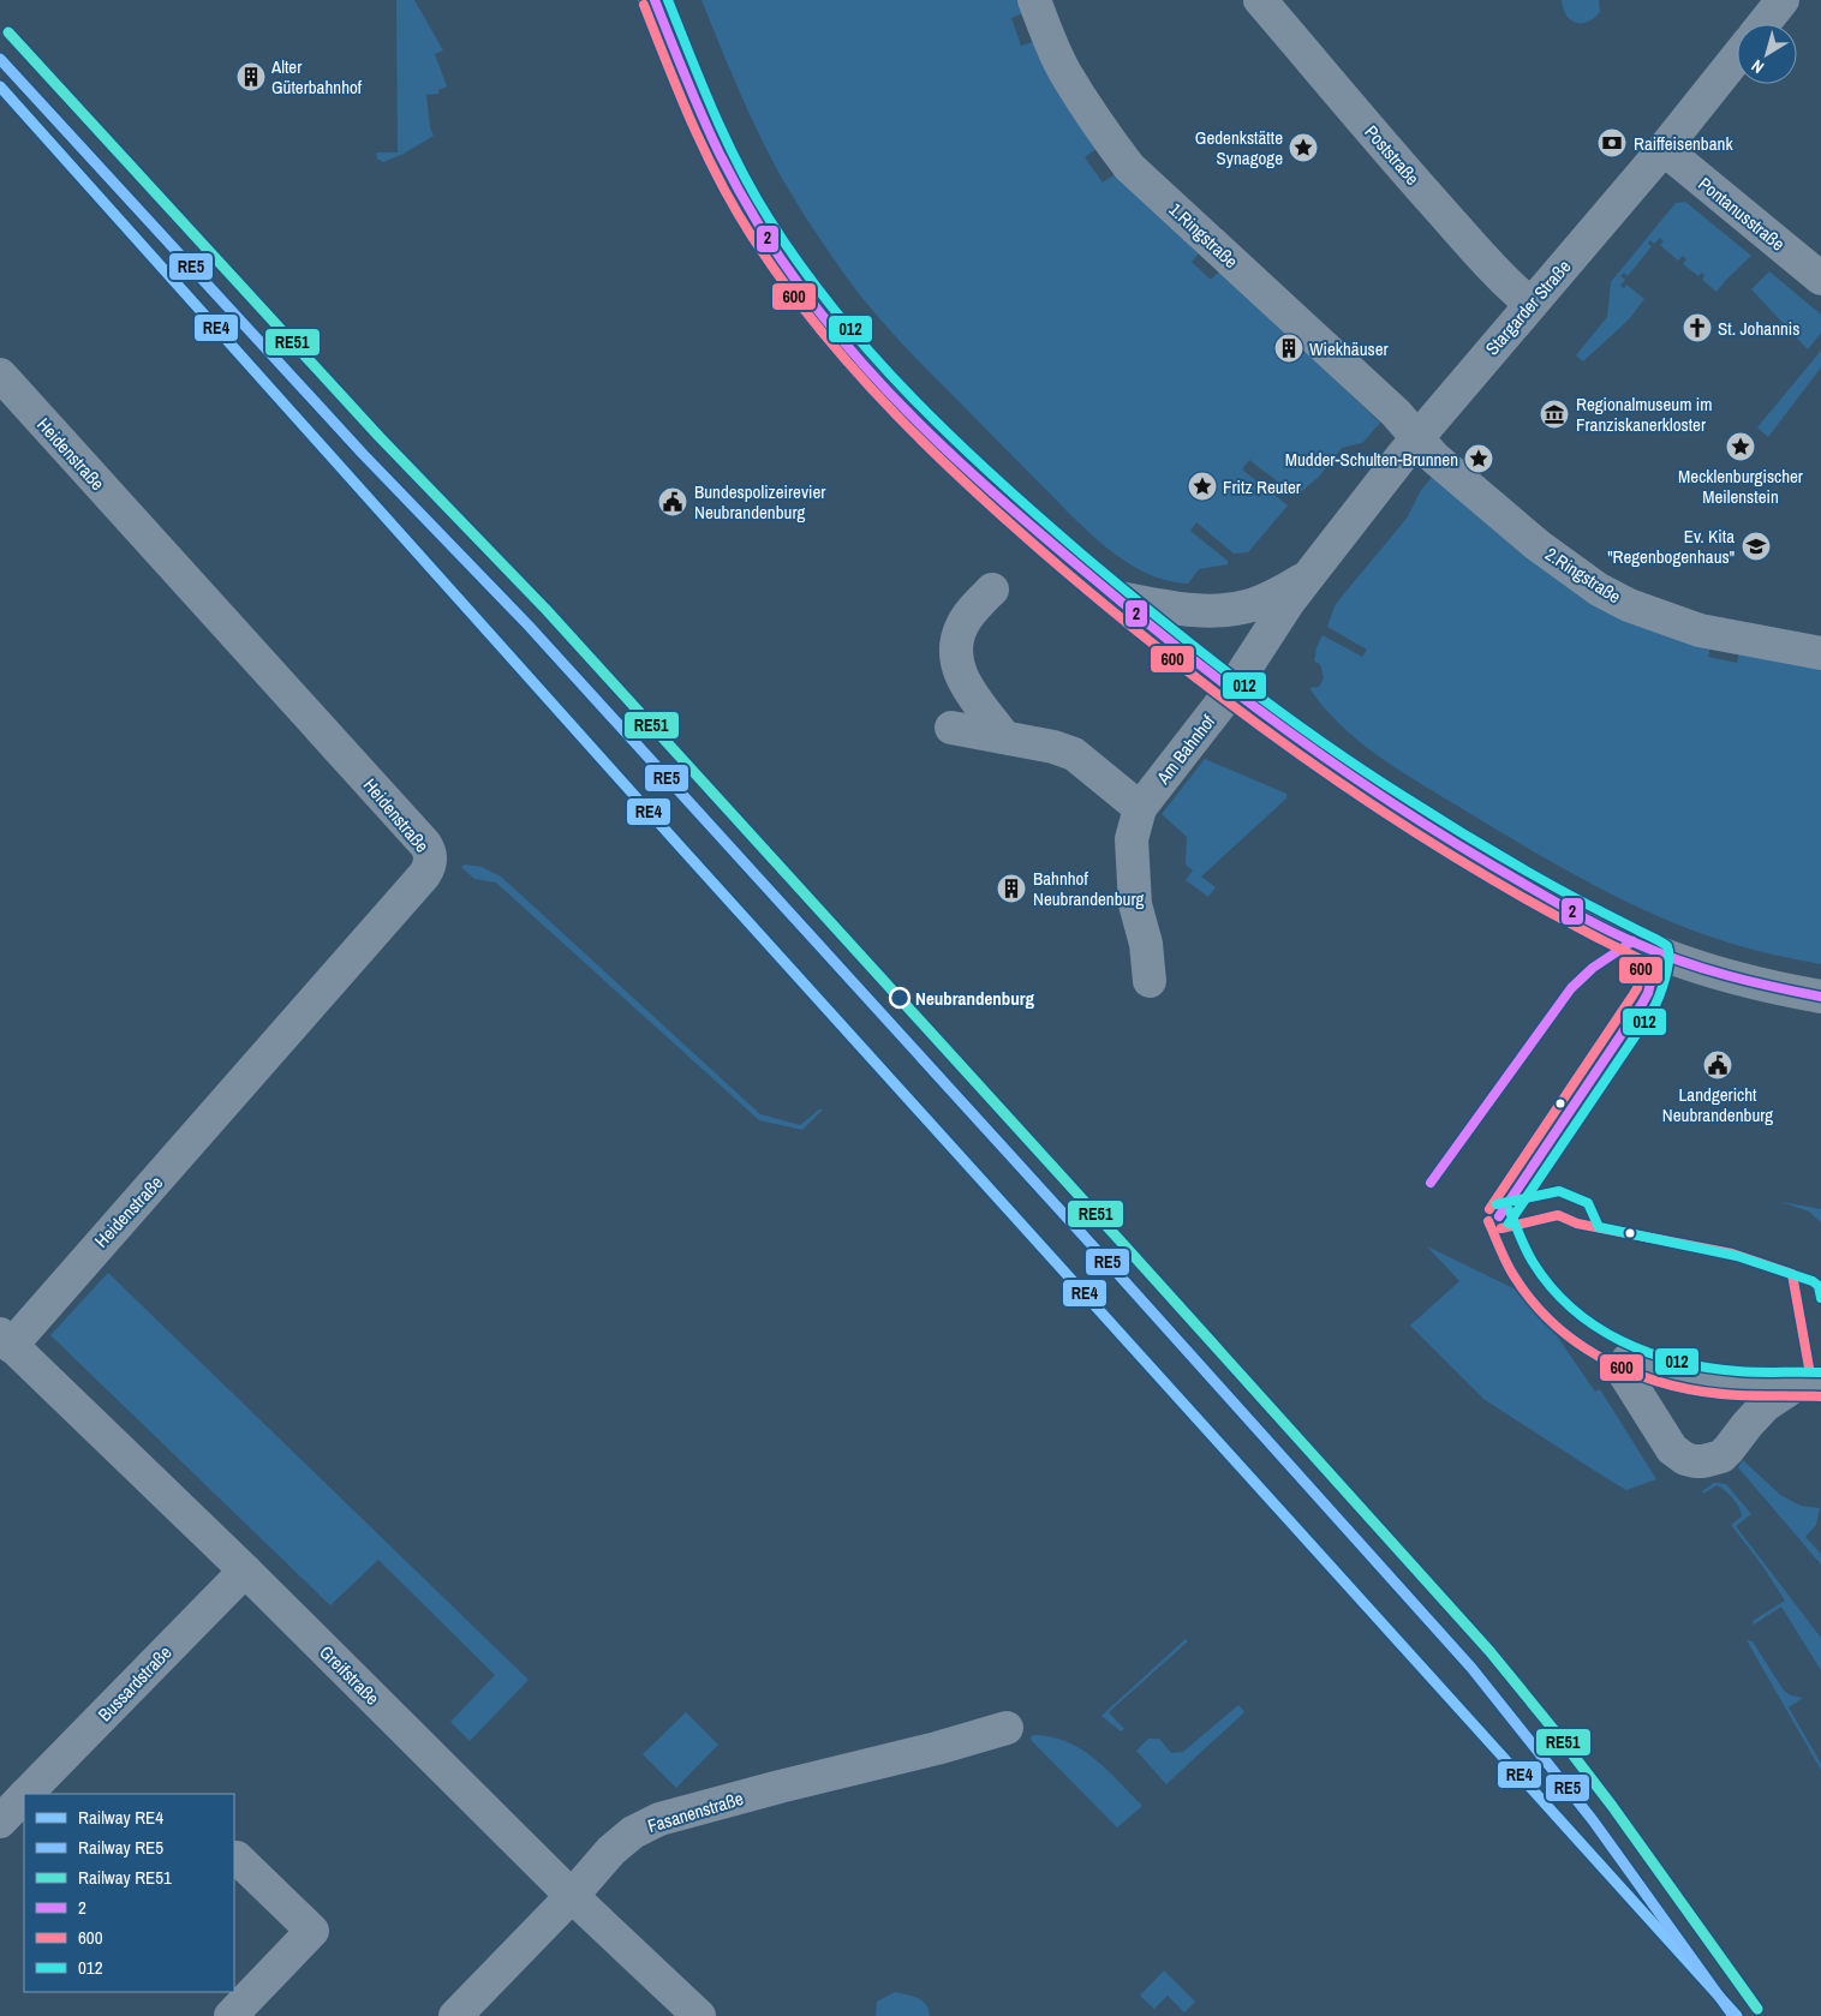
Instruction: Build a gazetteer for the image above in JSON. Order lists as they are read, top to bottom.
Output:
{
  "streets": {
    "street": [
      "Poststraße",
      "Pontanusstraße",
      "1.Ringstraße",
      "Stargarder Straße",
      "Heidenstraße",
      "2.Ringstraße",
      "Am Bahnhof",
      "Greifstraße",
      "Bussardstraße",
      "Fasanenstraße"
    ]
  },
  "crossings": [
    ["Poststraße", "Stargarder Straße"],
    ["Pontanusstraße", "Stargarder Straße"],
    ["1.Ringstraße", "Stargarder Straße"],
    ["1.Ringstraße", "2.Ringstraße"],
    ["Stargarder Straße", "2.Ringstraße"],
    ["Stargarder Straße", "Am Bahnhof"],
    ["Heidenstraße", "Greifstraße"],
    ["Greifstraße", "Bussardstraße"],
    ["Greifstraße", "Fasanenstraße"]
  ],
  "places": {
    "building": ["Alter Güterbahnhof", "Wiekhäuser", "Bahnhof Neubrandenburg"],
    "bank": ["Raiffeisenbank"],
    "place": [
      "Gedenkstätte Synagoge",
      "Mecklenburgischer Meilenstein",
      "Mudder-Schulten-Brunnen",
      "Fritz Reuter"
    ],
    "church": ["St. Johannis"],
    "museum": ["Regionalmuseum im Franziskanerkloster"],
    "public building": ["Bundespolizeirevier Neubrandenburg", "Landgericht Neubrandenburg"],
    "school or university": ["Ev. Kita \"Regenbogenhaus\""],
    "other": ["Neubrandenburg"]
  },
  "lines": [
    "transit line 2",
    "transit line 012",
    "transit line 600",
    "rail line RE51",
    "rail line RE5",
    "rail line RE4"
  ],
  "legend": [
    "Railway RE4",
    "Railway RE5",
    "Railway RE51",
    "2",
    "600",
    "012"
  ],
  "north": "bottom left"
}
